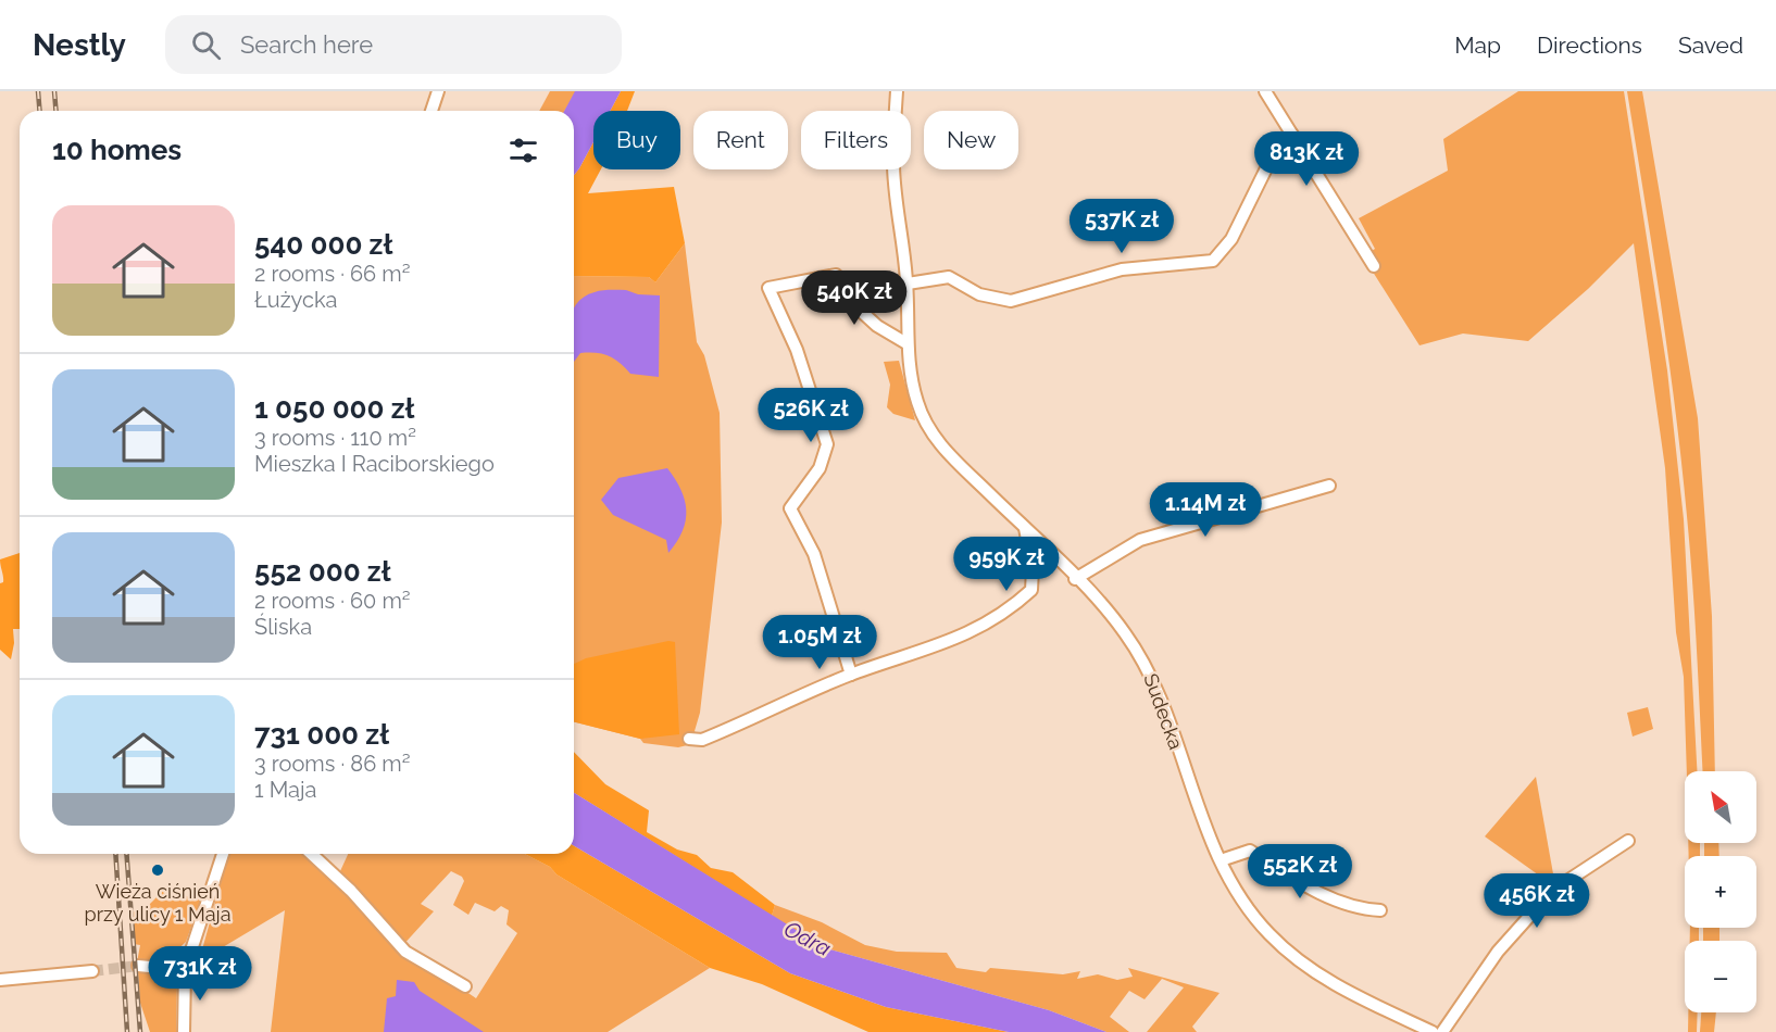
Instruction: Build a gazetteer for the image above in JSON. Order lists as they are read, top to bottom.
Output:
{
  "streets": {
    "street": ["Sudecka"]
  },
  "water": ["Odra"],
  "places": ["Wieża ciśnień przy ulicy 1 Maja"],
  "north": "top left",
  "page": {
    "header": "Nestly",
    "search": "Search here",
    "nav": ["Map", "Directions", "Saved"],
    "chip": [
      "Buy",
      "Rent",
      "Filters",
      "New"
    ],
    "heading": "10 homes",
    "price": [
      "813K zł",
      "537K zł",
      "540K zł",
      "526K zł",
      "1.14M zł",
      "959K zł",
      "1.05M zł",
      "552K zł",
      "456K zł",
      "731K zł"
    ],
    "list": [
      {
        "name": "540 000 zł",
        "note": "2 rooms · 66 m² · Łużycka"
      },
      {
        "name": "1 050 000 zł",
        "note": "3 rooms · 110 m² · Mieszka I Raciborskiego"
      },
      {
        "name": "552 000 zł",
        "note": "2 rooms · 60 m² · Śliska"
      },
      {
        "name": "731 000 zł",
        "note": "3 rooms · 86 m² · 1 Maja"
      }
    ],
    "map_buttons": ["+", "−"]
  }
}
